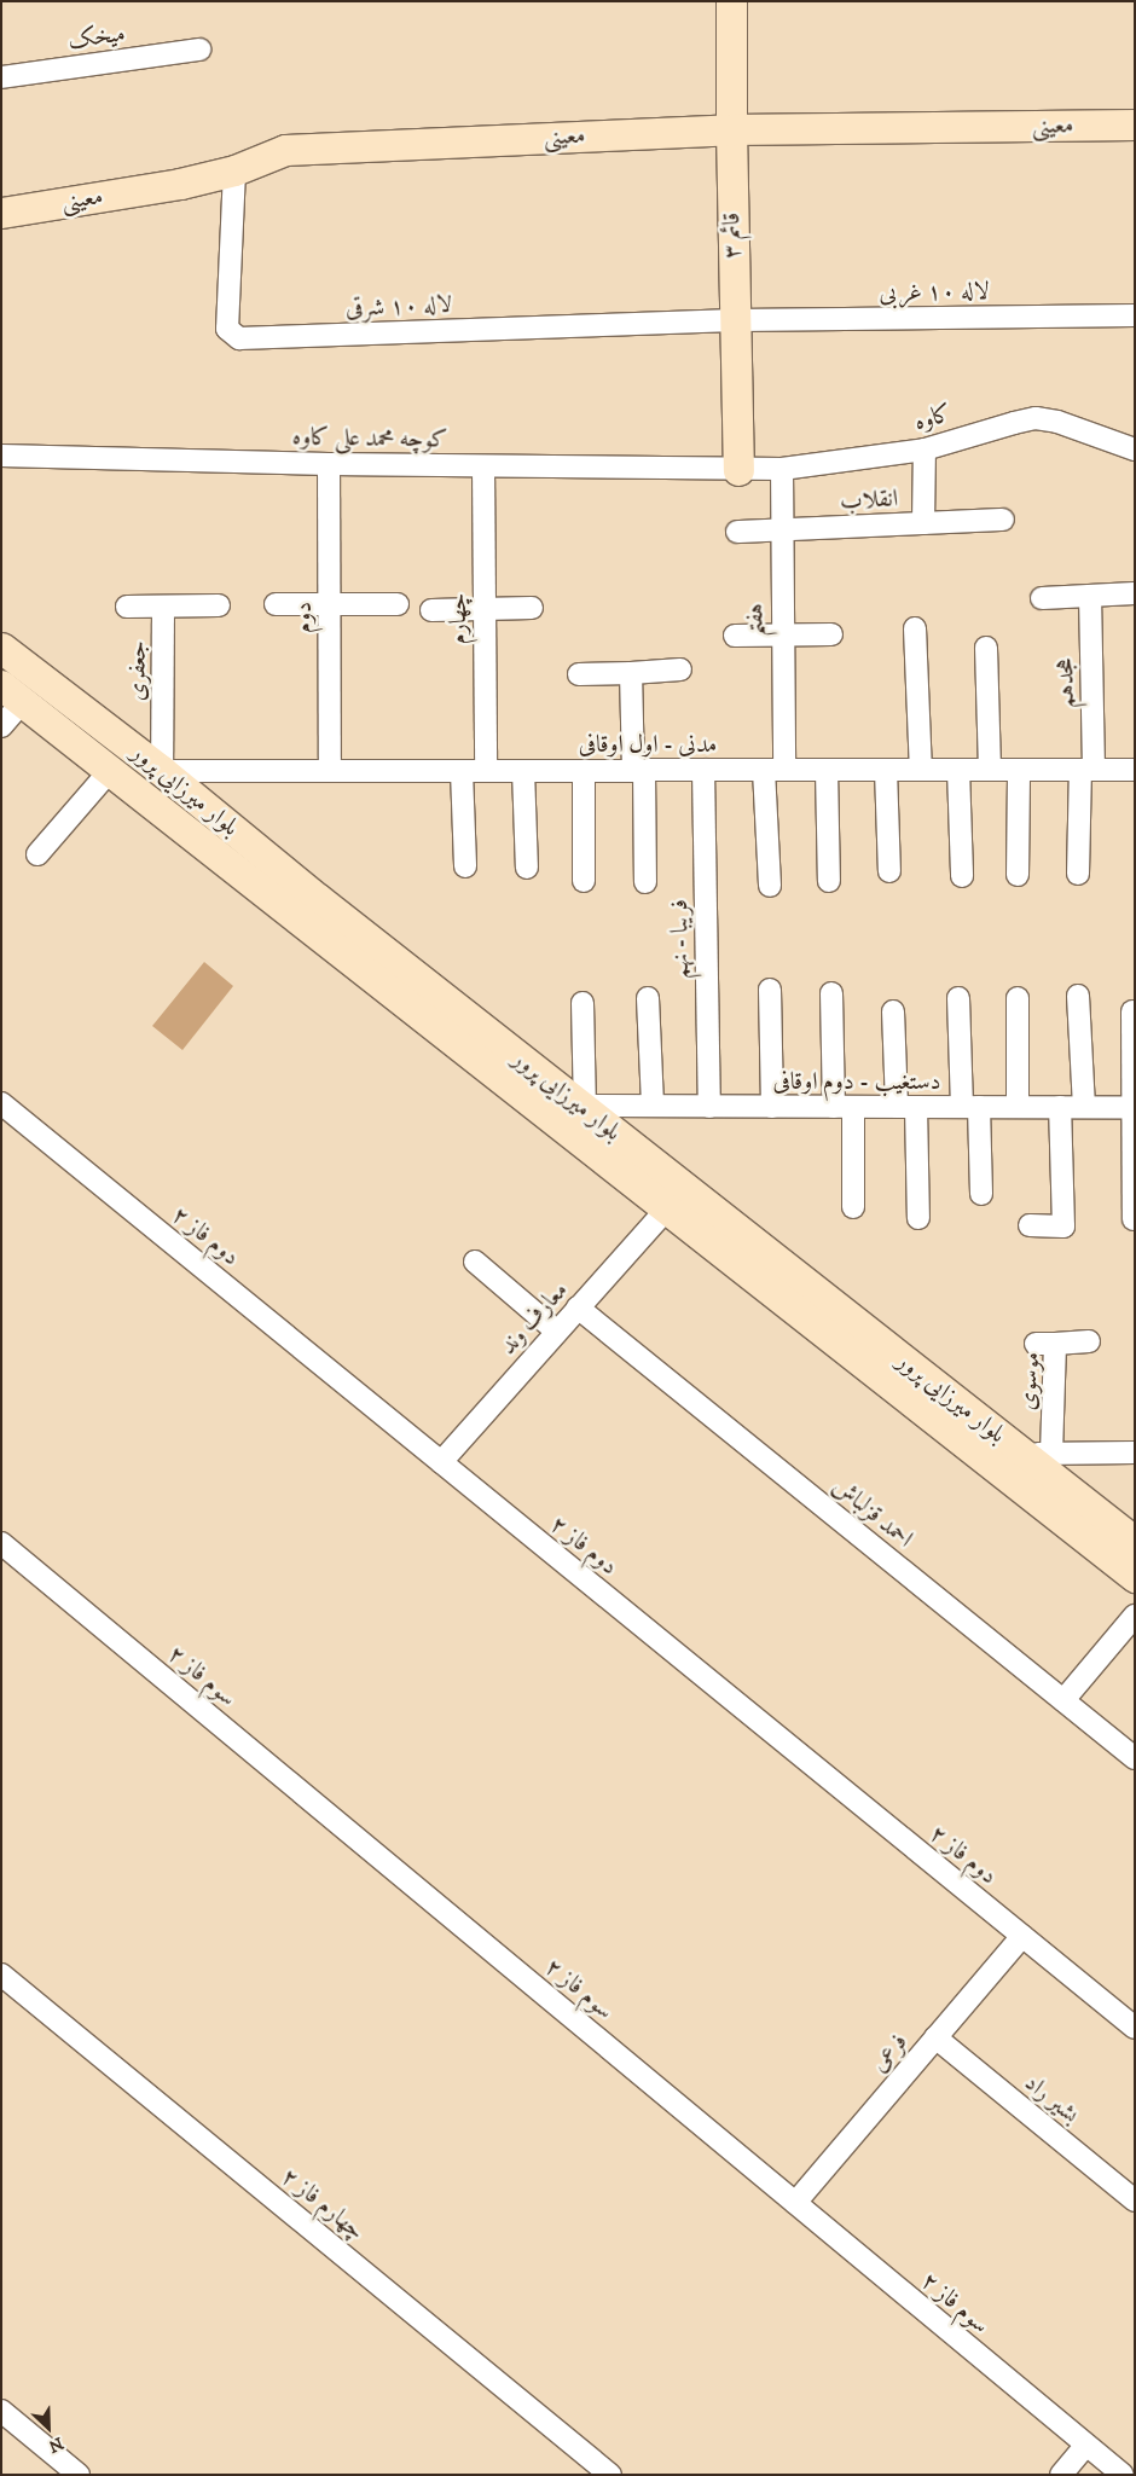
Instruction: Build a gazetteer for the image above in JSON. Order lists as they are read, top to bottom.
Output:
{
  "streets": {
    "main road": ["معینی", "قائم ۳", "بلوار میرزایی پرور"],
    "street": [
      "میخک",
      "لاله ۱۰ غربی",
      "لاله ۱۰ شرقی",
      "کاوه",
      "کوچه محمد علی کاوه",
      "انقلاب",
      "دوم",
      "چهارم",
      "هفتم",
      "جعفری",
      "هجدهم",
      "مدنی - اول اوقافی",
      "فریبا - نهم",
      "دستغیب - دوم اوقافی",
      "دوم فاز ۲",
      "معارف وند",
      "موسوی",
      "احمد قزلباش",
      "سوم فاز ۲",
      "فرعی",
      "بشیر راد",
      "چهارم فاز ۲"
    ]
  },
  "crossings": [
    ["معینی", "قائم ۳"],
    ["معینی", "لاله ۱۰ شرقی"],
    ["قائم ۳", "لاله ۱۰ غربی"],
    ["قائم ۳", "لاله ۱۰ شرقی"],
    ["قائم ۳", "کاوه"],
    ["قائم ۳", "کوچه محمد علی کاوه"],
    ["لاله ۱۰ غربی", "لاله ۱۰ شرقی"],
    ["کاوه", "کوچه محمد علی کاوه"],
    ["کاوه", "هفتم"],
    ["کوچه محمد علی کاوه", "دوم"],
    ["کوچه محمد علی کاوه", "چهارم"],
    ["انقلاب", "هفتم"],
    ["دوم", "مدنی - اول اوقافی"],
    ["چهارم", "مدنی - اول اوقافی"],
    ["هفتم", "مدنی - اول اوقافی"],
    ["جعفری", "مدنی - اول اوقافی"],
    ["جعفری", "بلوار میرزایی پرور"],
    ["هجدهم", "مدنی - اول اوقافی"],
    ["مدنی - اول اوقافی", "بلوار میرزایی پرور"],
    ["مدنی - اول اوقافی", "فریبا - نهم"],
    ["بلوار میرزایی پرور", "دستغیب - دوم اوقافی"],
    ["بلوار میرزایی پرور", "معارف وند"],
    ["بلوار میرزایی پرور", "موسوی"],
    ["فریبا - نهم", "دستغیب - دوم اوقافی"],
    ["دوم فاز ۲", "معارف وند"],
    ["دوم فاز ۲", "فرعی"],
    ["معارف وند", "احمد قزلباش"],
    ["سوم فاز ۲", "فرعی"],
    ["فرعی", "بشیر راد"]
  ],
  "north": "bottom right"
}
